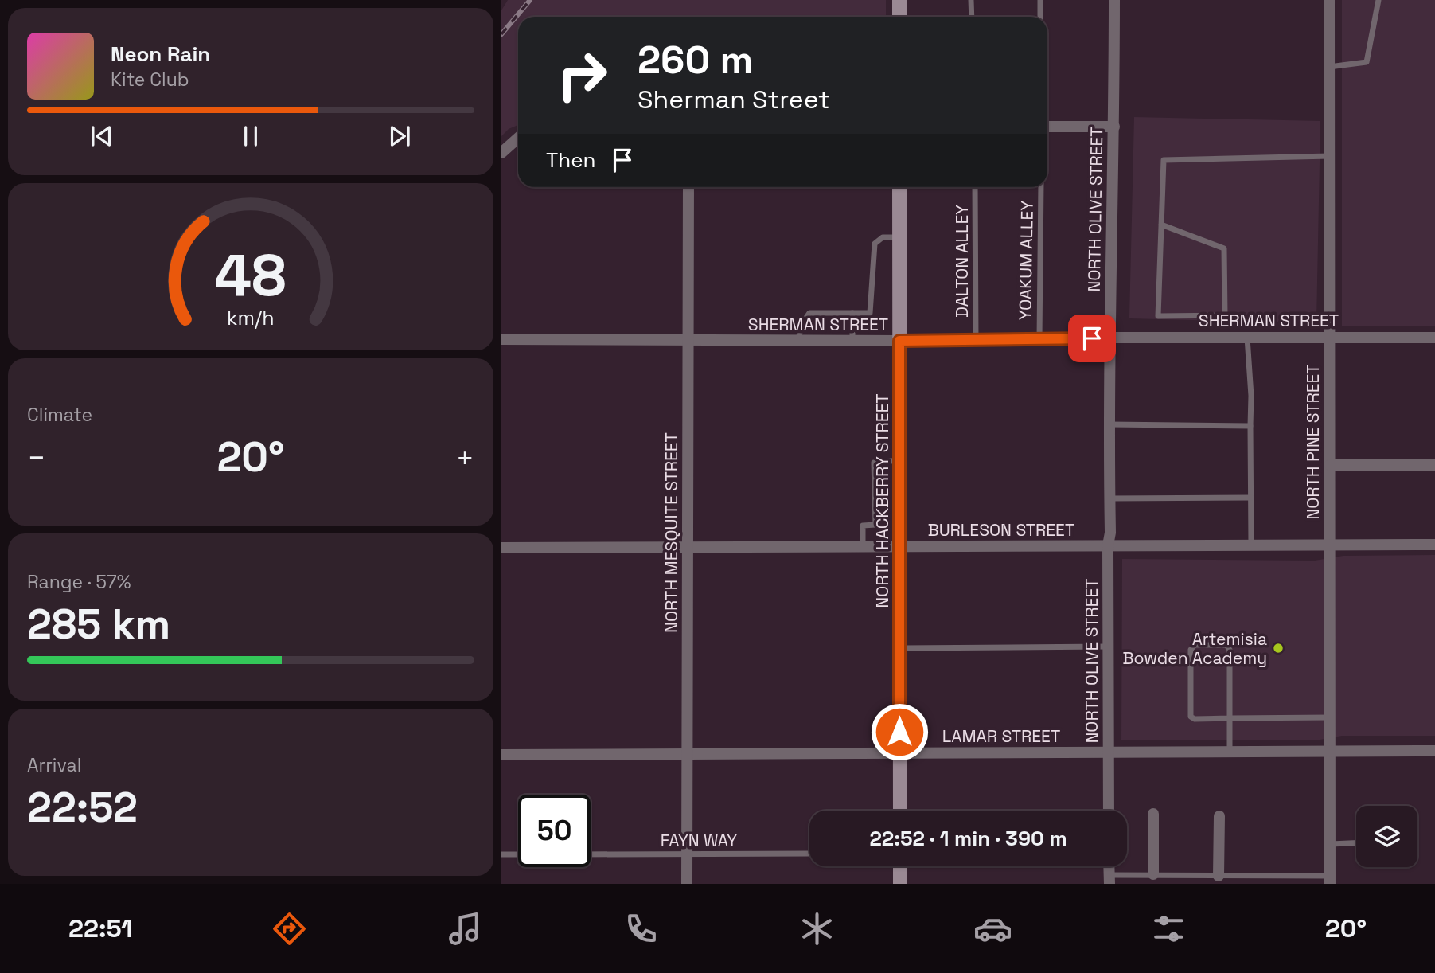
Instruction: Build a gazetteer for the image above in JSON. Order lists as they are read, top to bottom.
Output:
{
  "streets": {
    "main road": ["NORTH HACKBERRY STREET"],
    "street": [
      "NORTH OLIVE STREET",
      "SHERMAN STREET",
      "NORTH PINE STREET",
      "BURLESON STREET",
      "NORTH MESQUITE STREET",
      "LAMAR STREET"
    ],
    "lane": ["YOAKUM ALLEY", "DALTON ALLEY", "FAYN WAY"]
  },
  "crossings": [
    ["NORTH OLIVE STREET", "SHERMAN STREET"],
    ["NORTH OLIVE STREET", "BURLESON STREET"],
    ["NORTH OLIVE STREET", "LAMAR STREET"],
    ["YOAKUM ALLEY", "SHERMAN STREET"],
    ["DALTON ALLEY", "SHERMAN STREET"],
    ["SHERMAN STREET", "NORTH PINE STREET"],
    ["SHERMAN STREET", "NORTH HACKBERRY STREET"],
    ["SHERMAN STREET", "NORTH MESQUITE STREET"],
    ["NORTH PINE STREET", "BURLESON STREET"],
    ["NORTH PINE STREET", "LAMAR STREET"],
    ["NORTH HACKBERRY STREET", "BURLESON STREET"],
    ["NORTH HACKBERRY STREET", "LAMAR STREET"],
    ["BURLESON STREET", "NORTH MESQUITE STREET"],
    ["NORTH MESQUITE STREET", "LAMAR STREET"],
    ["NORTH MESQUITE STREET", "FAYN WAY"]
  ],
  "places": ["Artemisia Bowden Academy"],
  "page": {
    "turn": ["260 m", "Sherman Street"],
    "song": ["Neon Rain", "Kite Club"],
    "then": "Then",
    "tile": [
      "Climate",
      ["Range · 57%", "285 km"],
      ["Arrival", "22:52"]
    ],
    "heat": ["−", "20°", "+"],
    "limit": "50",
    "trip": "22:52 · 1 min · 390 m",
    "tabs": ["22:51", "20°"],
    "gauge": ["48", "km/h"]
  }
}
